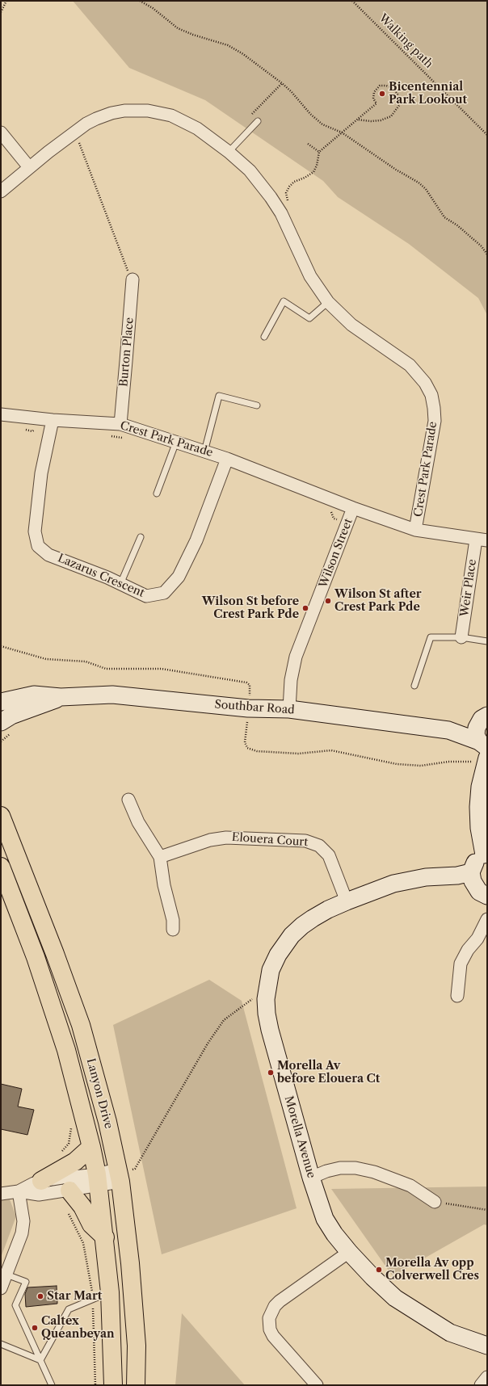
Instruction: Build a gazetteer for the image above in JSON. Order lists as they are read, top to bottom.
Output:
{
  "streets": {
    "main road": ["Lanyon Drive"],
    "street": [
      "Burton Place",
      "Crest Park Parade",
      "Wilson Street",
      "Lazarus Crescent",
      "Weir Place",
      "Southbar Road",
      "Elouera Court",
      "Morella Avenue"
    ],
    "path": ["Walking path"]
  },
  "crossings": [
    ["Burton Place", "Crest Park Parade"],
    ["Crest Park Parade", "Wilson Street"],
    ["Crest Park Parade", "Lazarus Crescent"],
    ["Crest Park Parade", "Weir Place"],
    ["Wilson Street", "Southbar Road"],
    ["Elouera Court", "Morella Avenue"]
  ],
  "places": [
    "Bicentennial Park Lookout",
    "Wilson St after Crest Park Pde",
    "Wilson St before Crest Park Pde",
    "Morella Av before Elouera Ct",
    "Morella Av opp Colverwell Cres",
    "Star Mart",
    "Caltex Queanbeyan"
  ]
}
